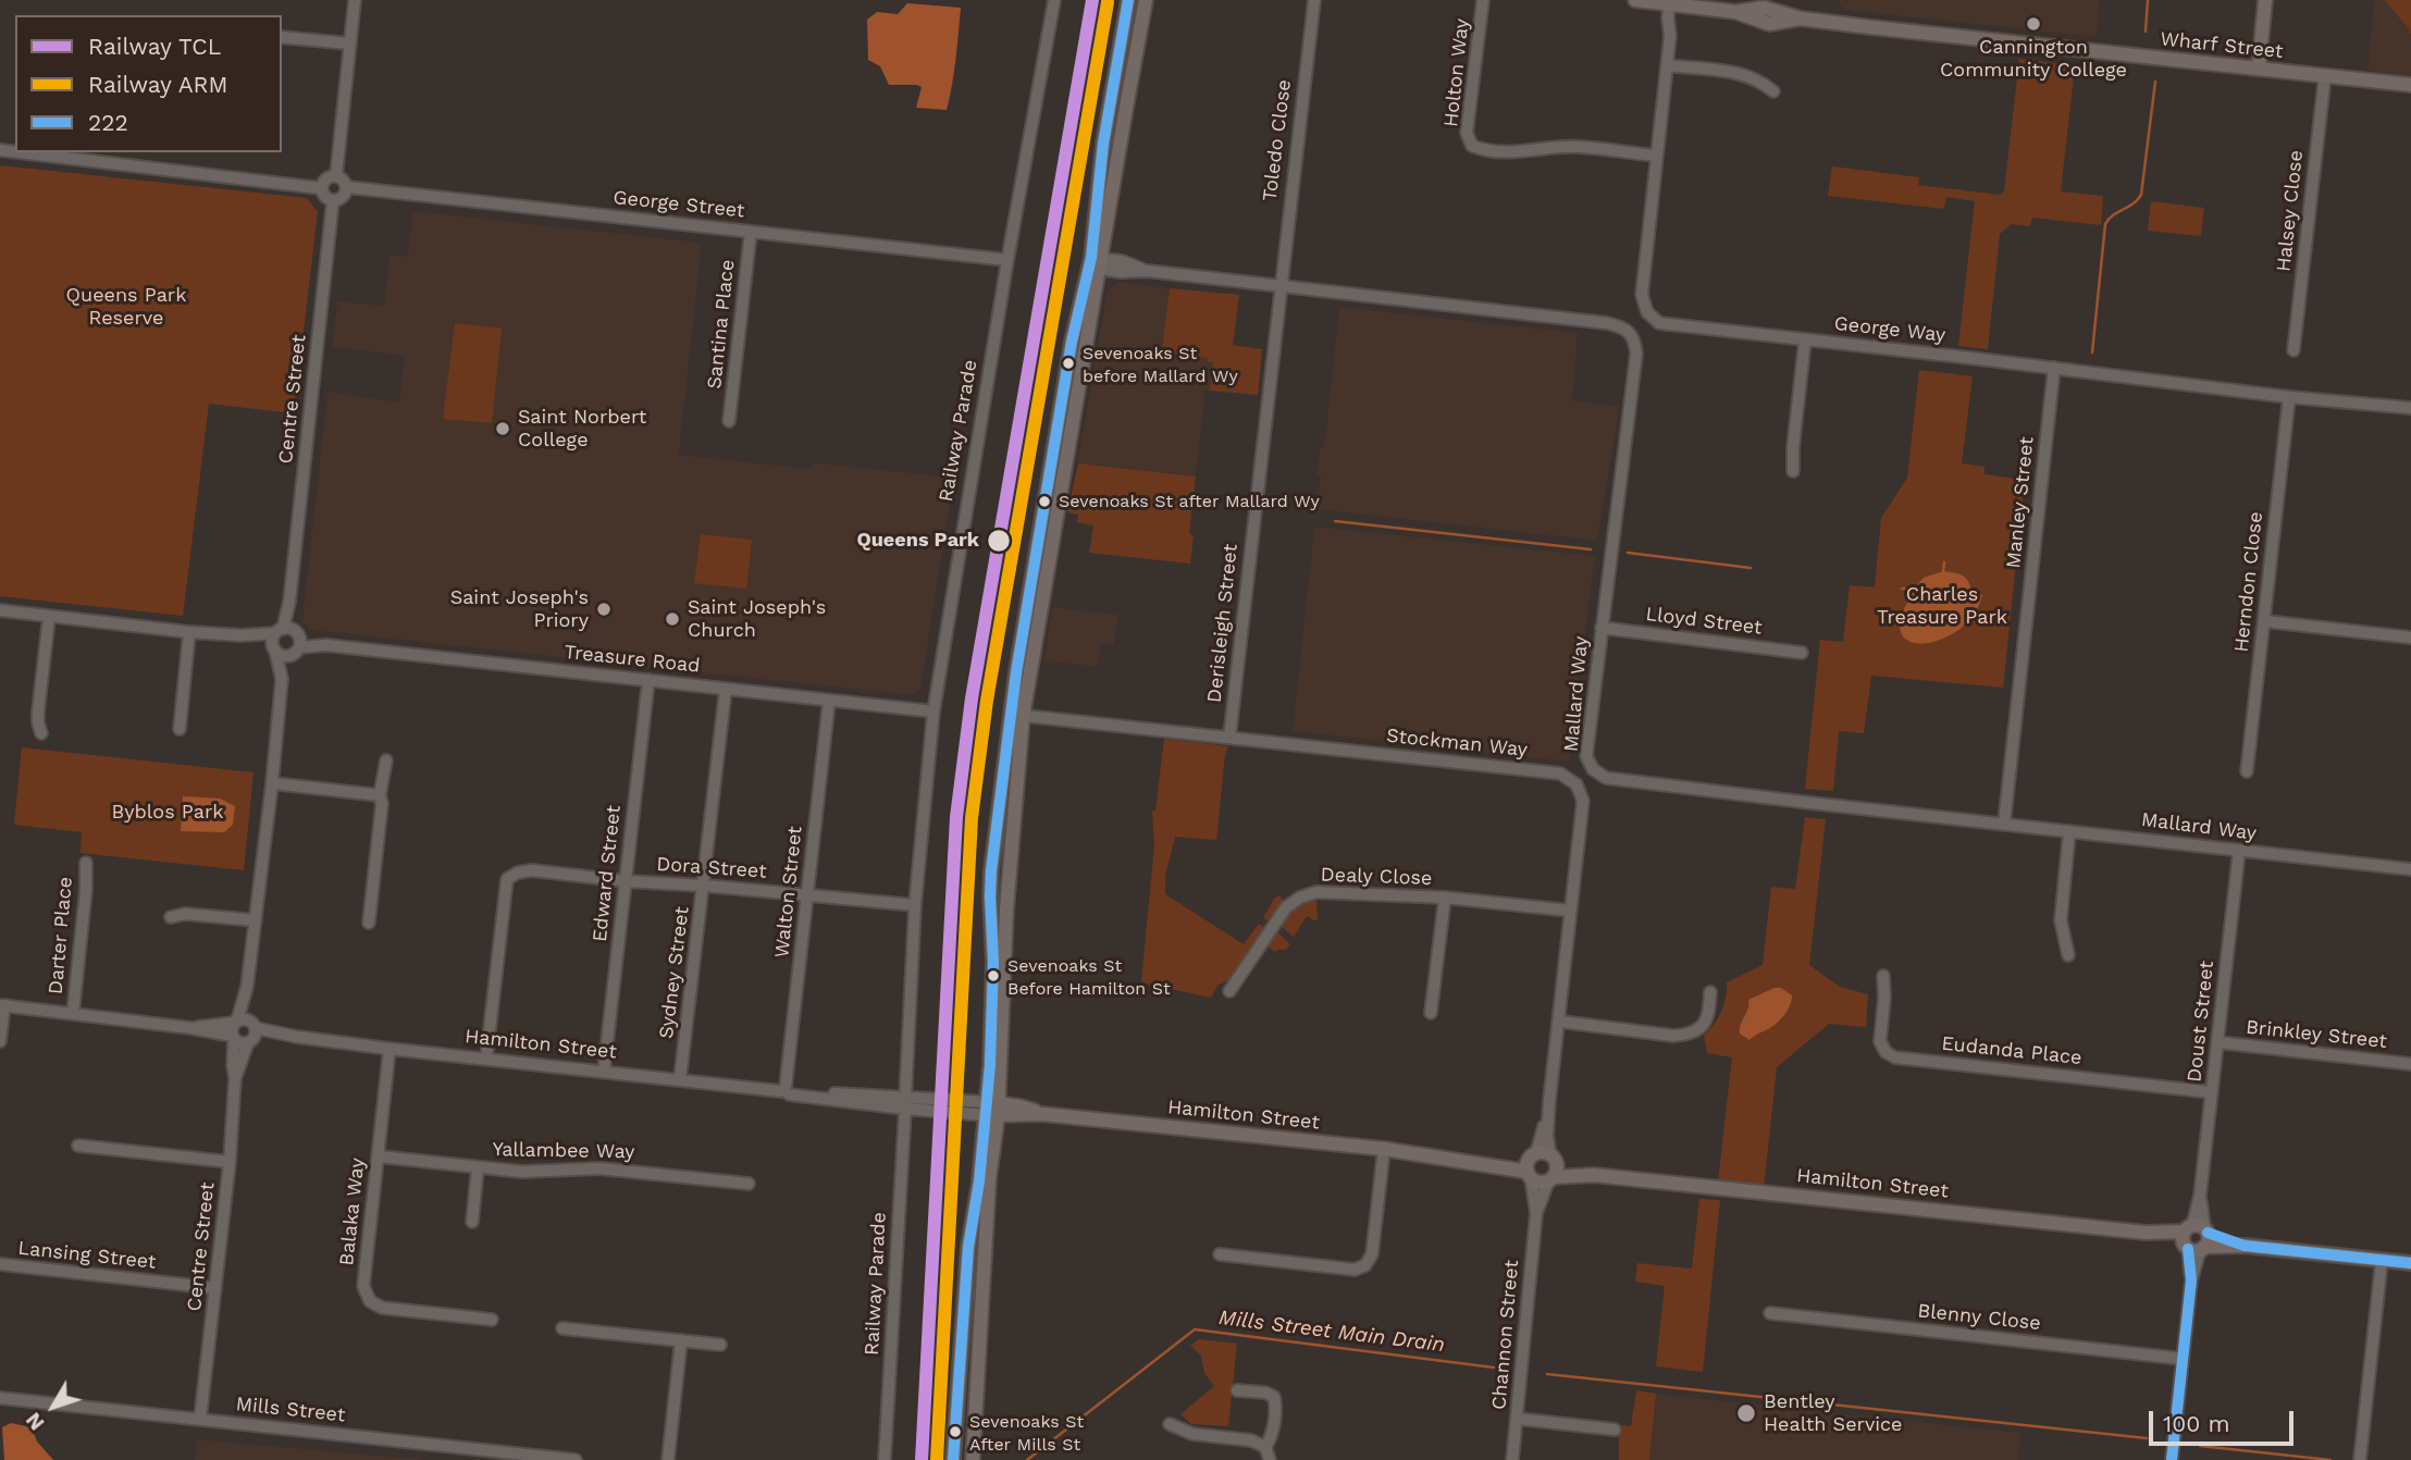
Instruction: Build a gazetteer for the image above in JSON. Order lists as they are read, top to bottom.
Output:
{
  "streets": {
    "main road": ["Wharf Street", "Hamilton Street"],
    "street": [
      "Holton Way",
      "Toledo Close",
      "George Street",
      "Halsey Close",
      "Santina Place",
      "George Way",
      "Centre Street",
      "Railway Parade",
      "Manley Street",
      "Herndon Close",
      "Lloyd Street",
      "Derisleigh Street",
      "Treasure Road",
      "Mallard Way",
      "Stockman Way",
      "Dora Street",
      "Edward Street",
      "Dealy Close",
      "Walton Street",
      "Darter Place",
      "Sydney Street",
      "Doust Street",
      "Brinkley Street",
      "Eudanda Place",
      "Yallambee Way",
      "Balaka Way",
      "Lansing Street",
      "Blenny Close",
      "Channon Street",
      "Mills Street"
    ]
  },
  "crossings": [
    ["Wharf Street", "Halsey Close"],
    ["Wharf Street", "George Way"],
    ["Holton Way", "George Way"],
    ["Toledo Close", "Derisleigh Street"],
    ["Toledo Close", "Mallard Way"],
    ["George Street", "Santina Place"],
    ["George Street", "Centre Street"],
    ["George Street", "Railway Parade"],
    ["George Way", "Manley Street"],
    ["George Way", "Herndon Close"],
    ["Centre Street", "Treasure Road"],
    ["Centre Street", "Hamilton Street"],
    ["Centre Street", "Lansing Street"],
    ["Centre Street", "Mills Street"],
    ["Railway Parade", "Treasure Road"],
    ["Railway Parade", "Dora Street"],
    ["Railway Parade", "Hamilton Street"],
    ["Manley Street", "Mallard Way"],
    ["Lloyd Street", "Mallard Way"],
    ["Derisleigh Street", "Mallard Way"],
    ["Derisleigh Street", "Stockman Way"],
    ["Treasure Road", "Edward Street"],
    ["Treasure Road", "Walton Street"],
    ["Treasure Road", "Sydney Street"],
    ["Mallard Way", "Doust Street"],
    ["Stockman Way", "Dealy Close"],
    ["Stockman Way", "Hamilton Street"],
    ["Stockman Way", "Channon Street"],
    ["Dora Street", "Edward Street"],
    ["Dora Street", "Walton Street"],
    ["Dora Street", "Sydney Street"],
    ["Dora Street", "Hamilton Street"],
    ["Edward Street", "Hamilton Street"],
    ["Walton Street", "Hamilton Street"],
    ["Darter Place", "Hamilton Street"],
    ["Sydney Street", "Hamilton Street"],
    ["Doust Street", "Brinkley Street"],
    ["Doust Street", "Hamilton Street"],
    ["Doust Street", "Eudanda Place"],
    ["Doust Street", "Blenny Close"],
    ["Hamilton Street", "Balaka Way"],
    ["Hamilton Street", "Channon Street"],
    ["Yallambee Way", "Balaka Way"]
  ],
  "water": ["Mills Street Main Drain"],
  "parks": ["Queens Park Reserve", "Charles Treasure Park", "Byblos Park"],
  "places": [
    "Cannington Community College",
    "Sevenoaks St before Mallard Wy",
    "Saint Norbert College",
    "Sevenoaks St after Mallard Wy",
    "Queens Park",
    "Saint Joseph's Priory",
    "Saint Joseph's Church",
    "Sevenoaks St Before Hamilton St",
    "Bentley Health Service",
    "Sevenoaks St After Mills St"
  ],
  "lines": ["rail line TCL", "transit line 222", "rail line ARM"],
  "legend": ["Railway TCL", "Railway ARM", "222"],
  "scale_bar": "100 m",
  "north": "bottom left"
}
